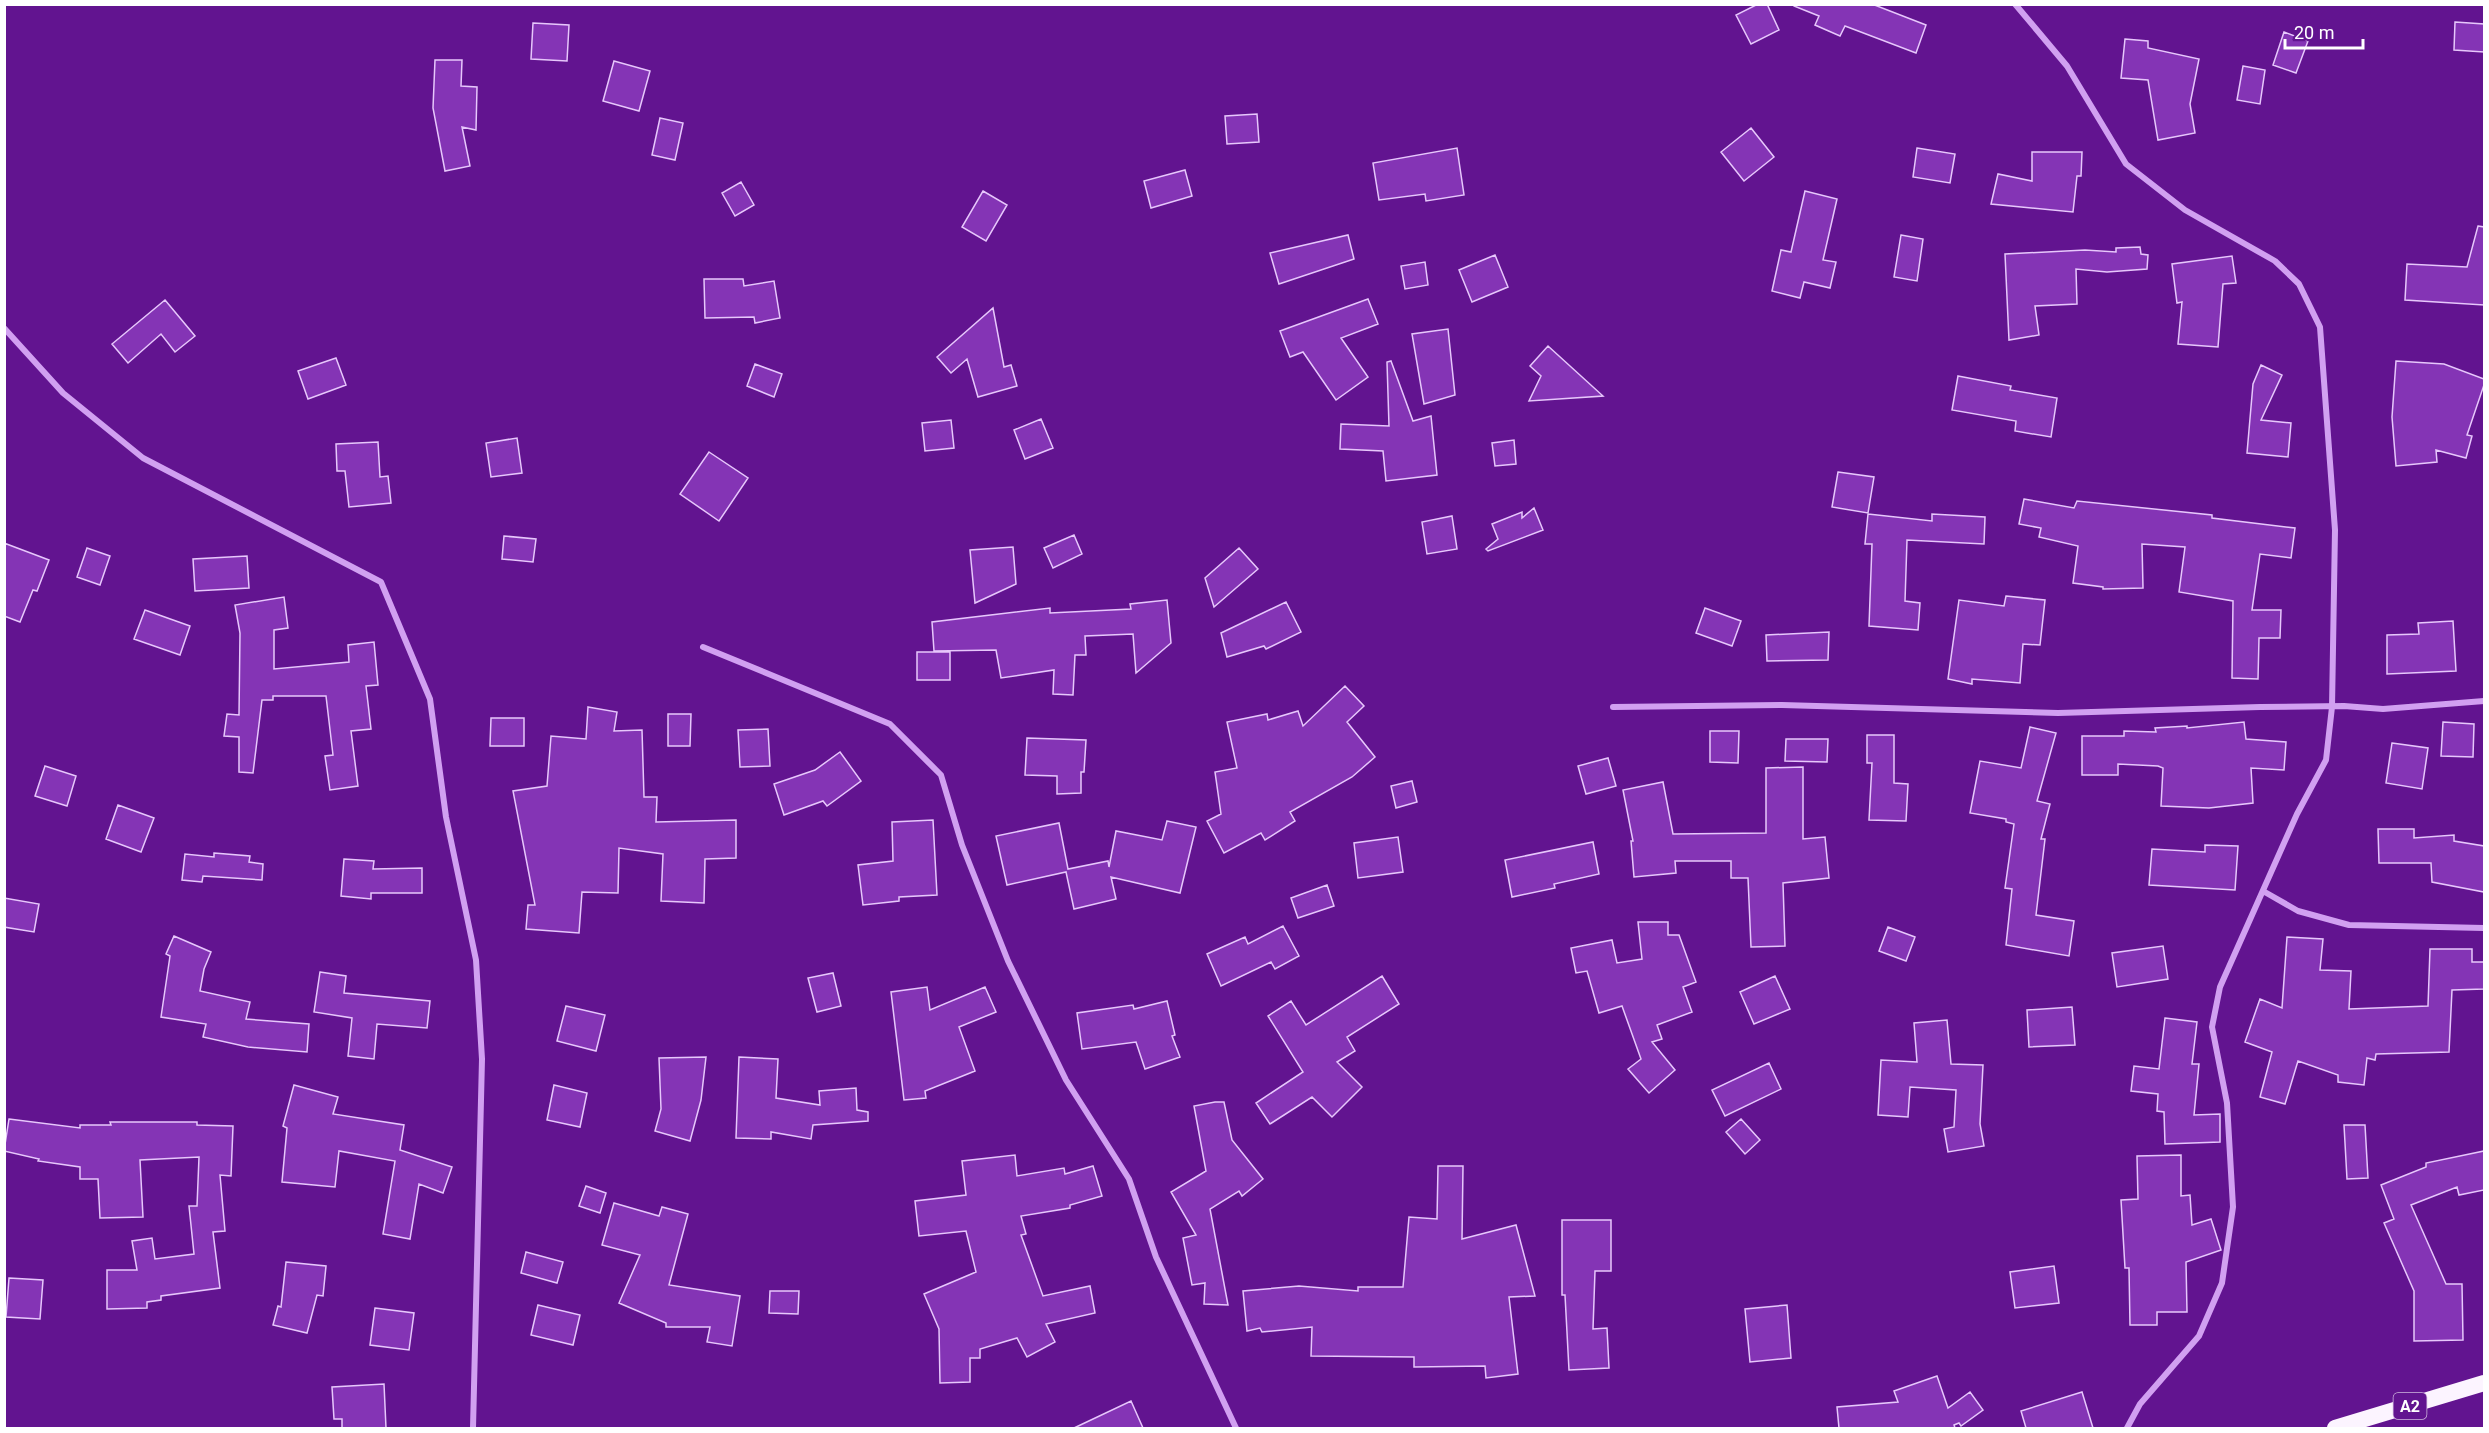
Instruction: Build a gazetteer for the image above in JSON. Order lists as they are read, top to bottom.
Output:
{
  "streets": {
    "highway": ["A2"]
  },
  "scale_bar": "20 m"
}
